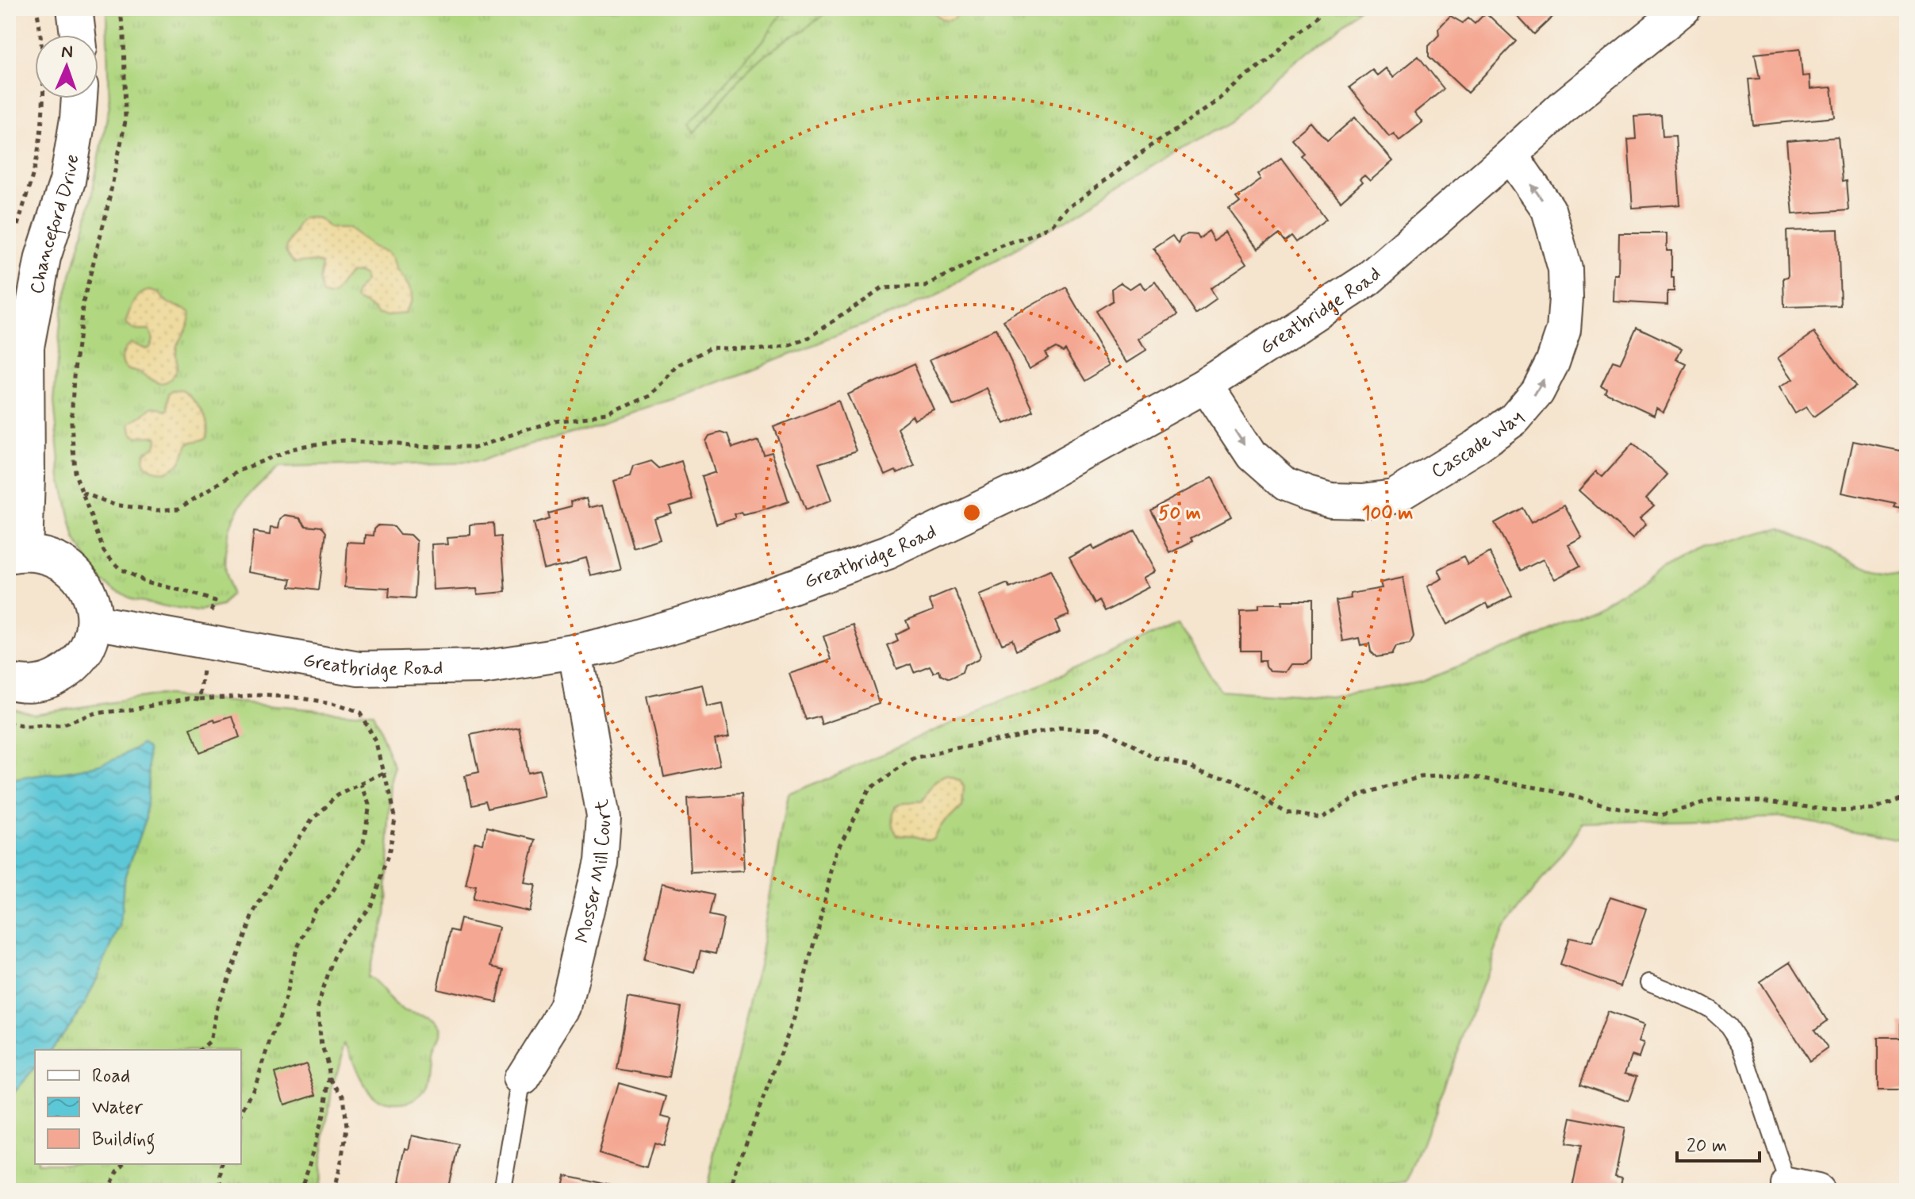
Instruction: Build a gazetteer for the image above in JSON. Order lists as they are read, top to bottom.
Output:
{
  "streets": {
    "street": [
      "Chanceford Drive",
      "Greatbridge Road",
      "Cascade Way",
      "Mosser Mill Court"
    ]
  },
  "crossings": [
    ["Greatbridge Road", "Cascade Way"],
    ["Greatbridge Road", "Mosser Mill Court"]
  ],
  "legend": ["Road", "Water", "Building"],
  "scale_bar": "20 m",
  "north": "top",
  "rings": ["50 m", "100 m"]
}
